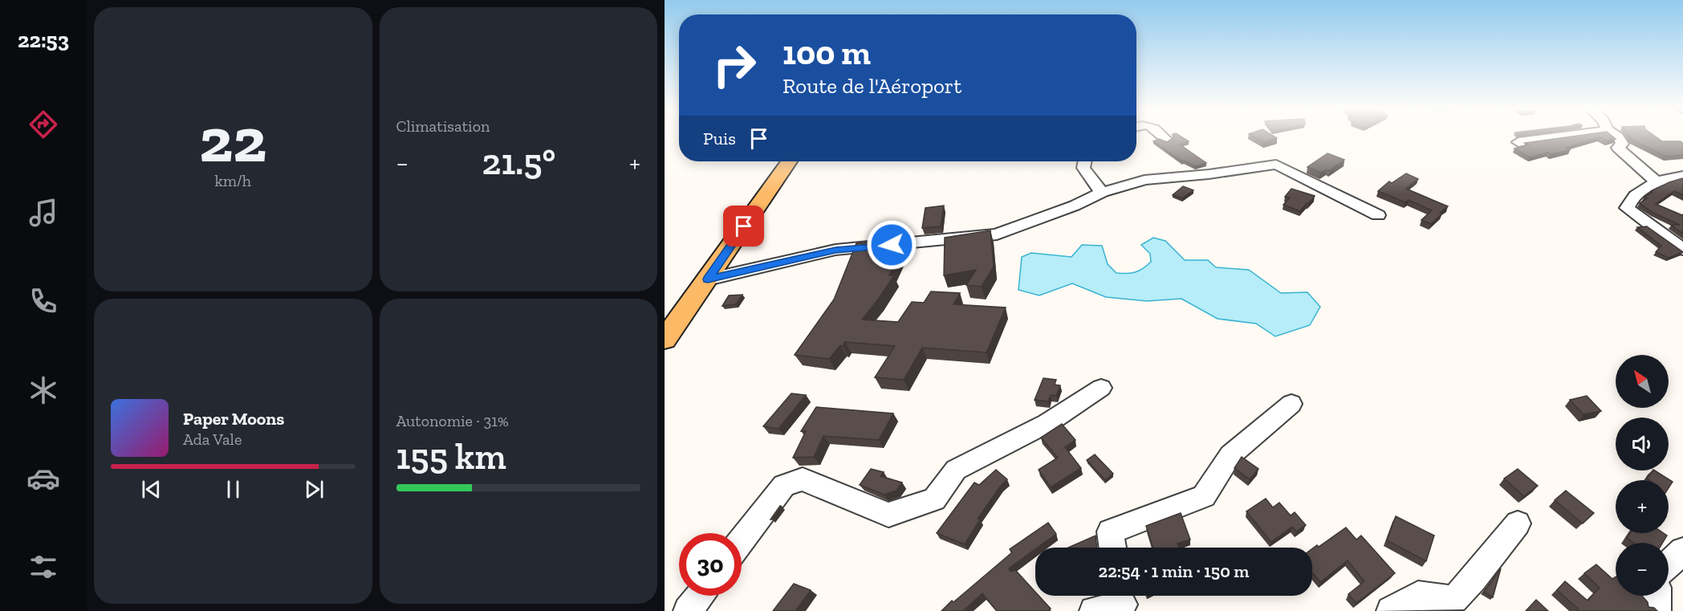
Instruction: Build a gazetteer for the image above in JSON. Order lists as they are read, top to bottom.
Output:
{
  "north": "top left",
  "page": {
    "tabs": "22:53",
    "tile": [
      ["22", "km/h"],
      "Climatisation",
      ["Autonomie · 31%", "155 km"]
    ],
    "turn": ["100 m", "Route de l'Aéroport"],
    "then": "Puis",
    "heat": ["−", "21.5°", "+"],
    "map_buttons": ["+", "−"],
    "song": ["Paper Moons", "Ada Vale"],
    "limit": "30",
    "trip": "22:54 · 1 min · 150 m"
  }
}
